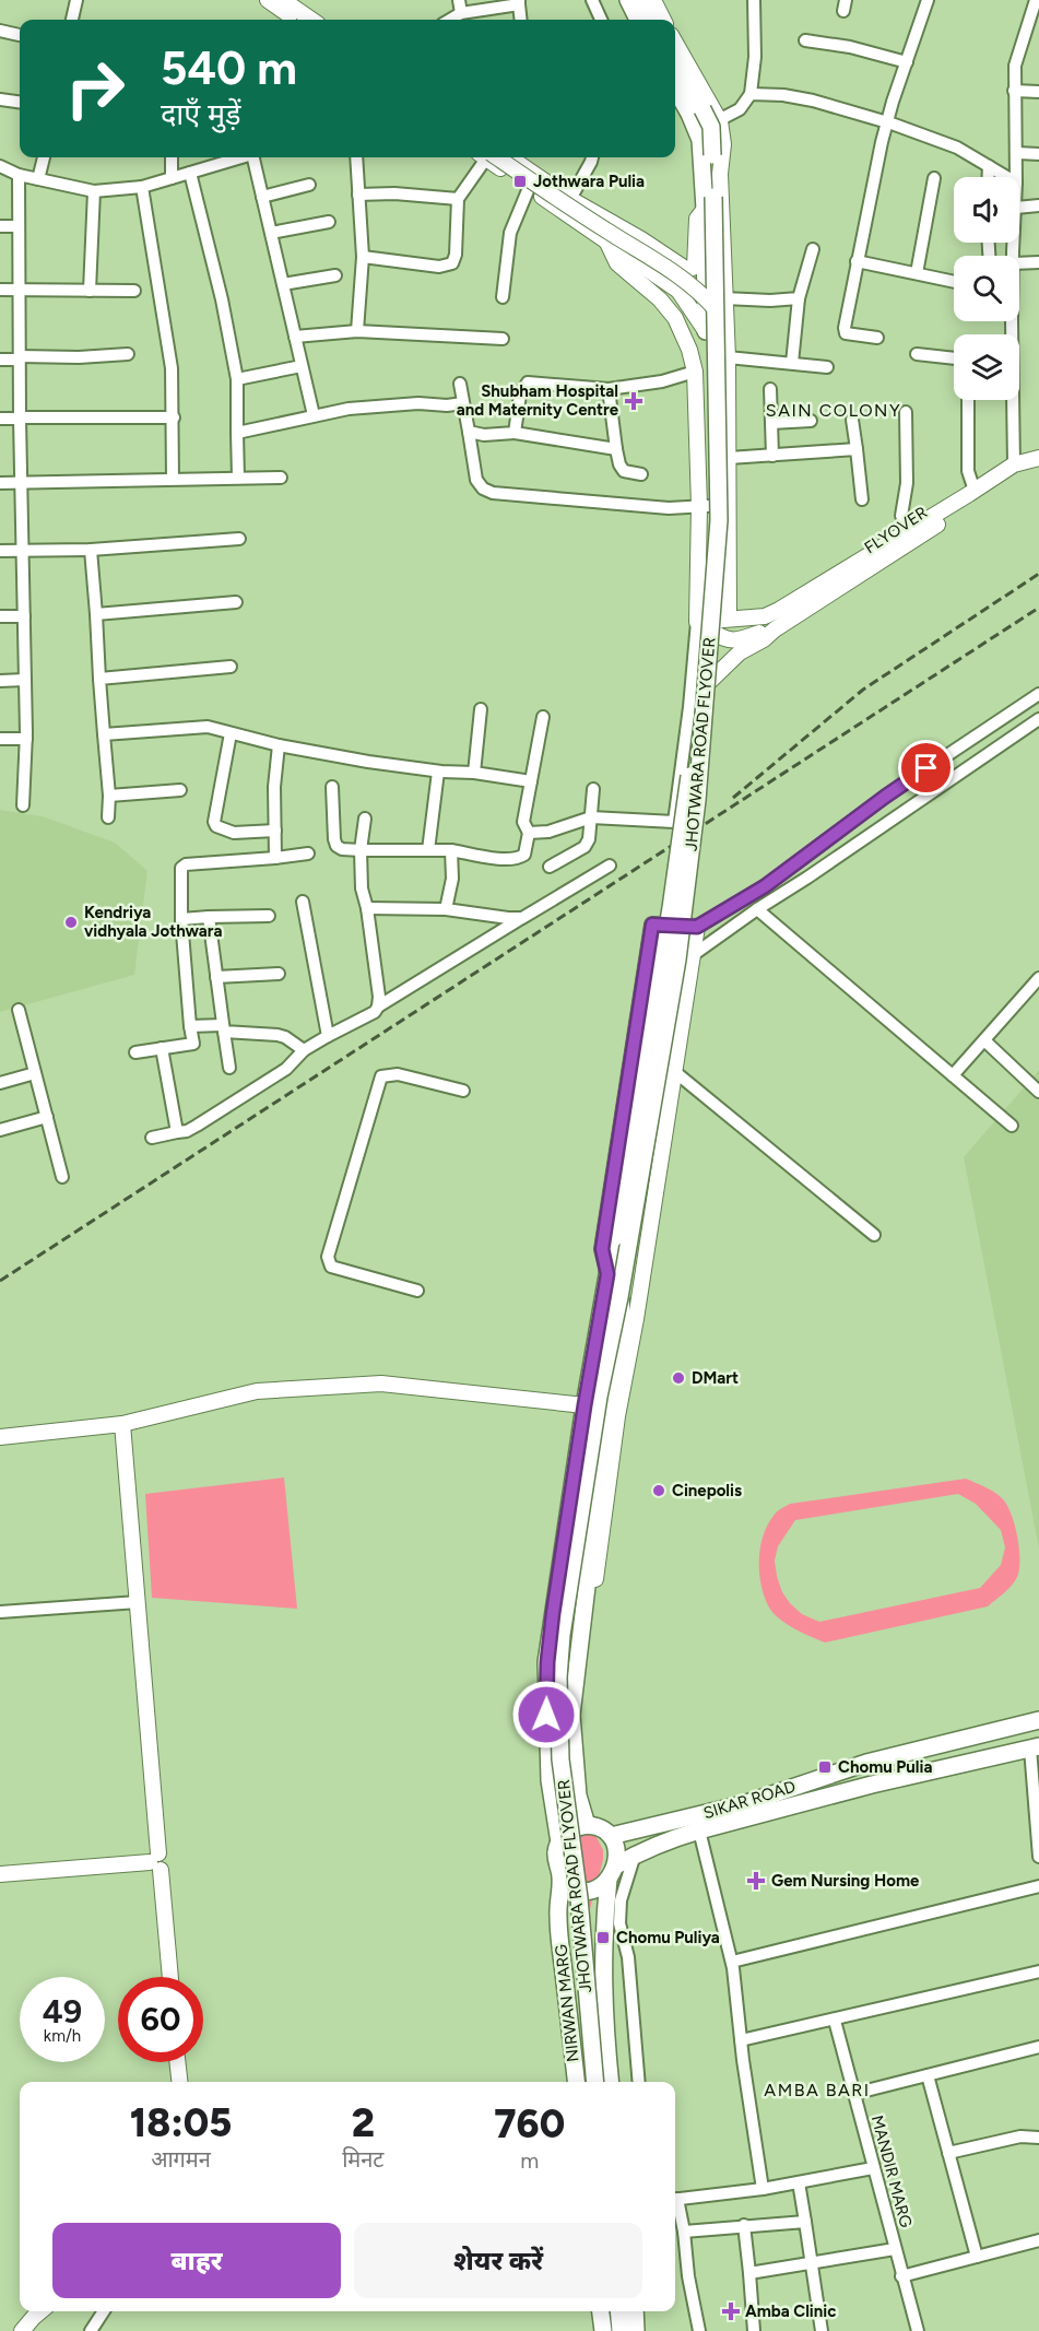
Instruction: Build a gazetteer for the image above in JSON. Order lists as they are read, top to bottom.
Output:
{
  "streets": {
    "main road": ["JHOTWARA ROAD FLYOVER", "SIKAR ROAD", "NIRWAN MARG"],
    "street": ["FLYOVER", "MANDIR MARG"]
  },
  "crossings": [
    ["FLYOVER", "JHOTWARA ROAD FLYOVER"],
    ["JHOTWARA ROAD FLYOVER", "SIKAR ROAD"],
    ["JHOTWARA ROAD FLYOVER", "NIRWAN MARG"],
    ["SIKAR ROAD", "NIRWAN MARG"]
  ],
  "districts": ["SAIN COLONY", "AMBA BARI"],
  "places": {
    "transit": ["Jothwara Pulia", "Chomu Pulia", "Chomu Puliya"],
    "health": ["Shubham Hospital and Maternity Centre", "Gem Nursing Home", "Amba Clinic"],
    "other": ["Kendriya vidhyala Jothwara", "DMart", "Cinepolis"]
  },
  "page": {
    "turn": ["540 m", "दाएँ मुड़ें"],
    "speed": "49 km/h",
    "limit": "60",
    "eta": [
      "18:05",
      "आगमन",
      "2",
      "मिनट",
      "760",
      "m"
    ],
    "buttons": ["बाहर", "शेयर करें"]
  }
}
